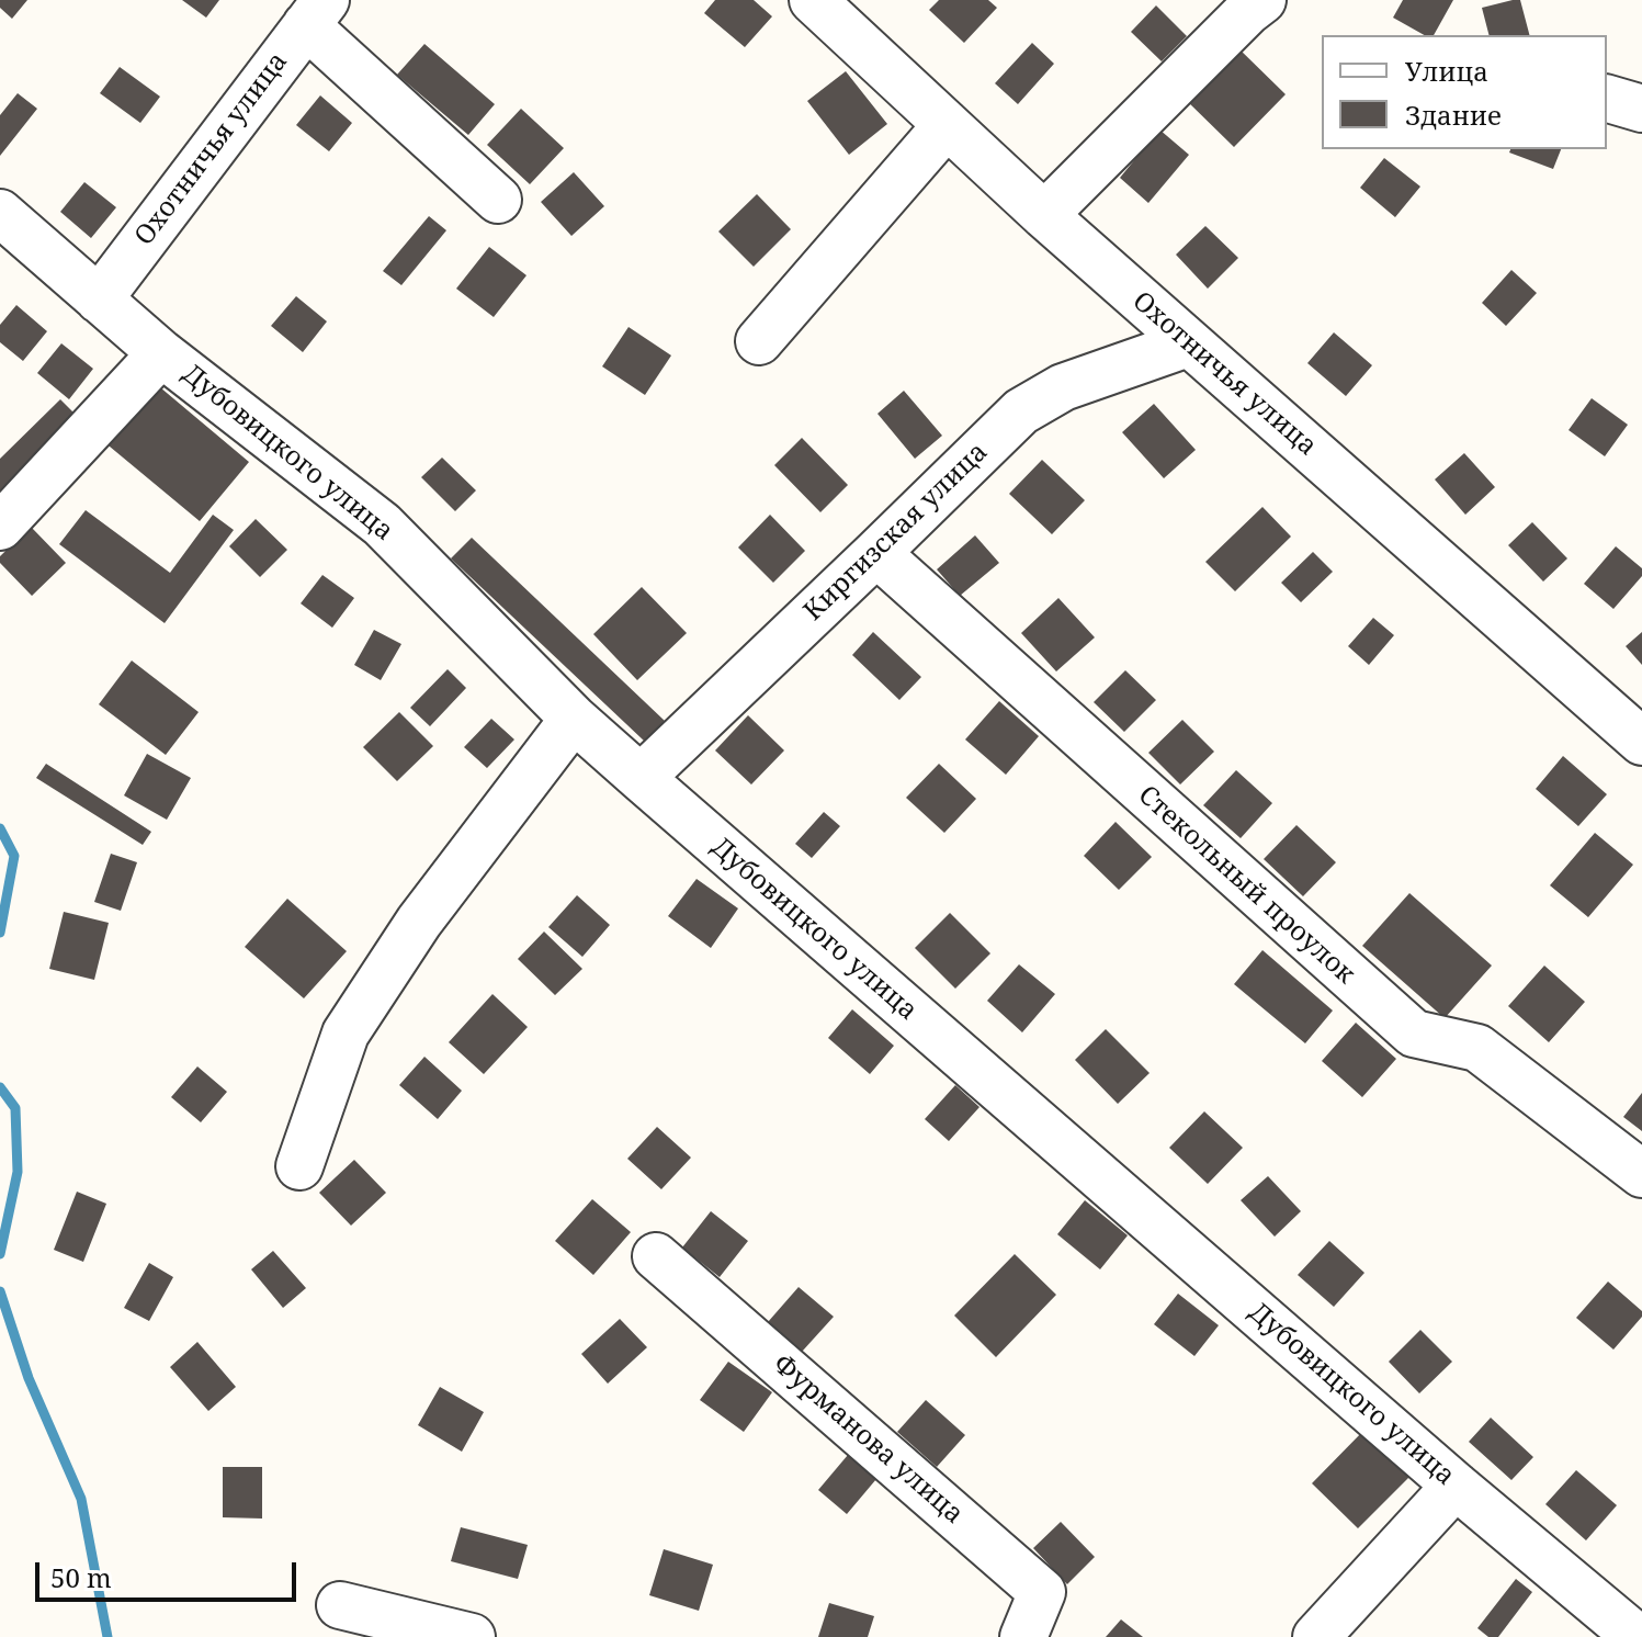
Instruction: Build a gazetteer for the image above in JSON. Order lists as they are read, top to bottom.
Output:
{
  "streets": {
    "street": [
      "Охотничья улица",
      "Дубовицкого улица",
      "Киргизская улица",
      "Стекольный проулок",
      "Фурманова улица"
    ]
  },
  "crossings": [
    ["Охотничья улица", "Дубовицкого улица"],
    ["Охотничья улица", "Киргизская улица"],
    ["Дубовицкого улица", "Киргизская улица"],
    ["Киргизская улица", "Стекольный проулок"]
  ],
  "legend": ["Улица", "Здание"],
  "scale_bar": "50 m"
}
